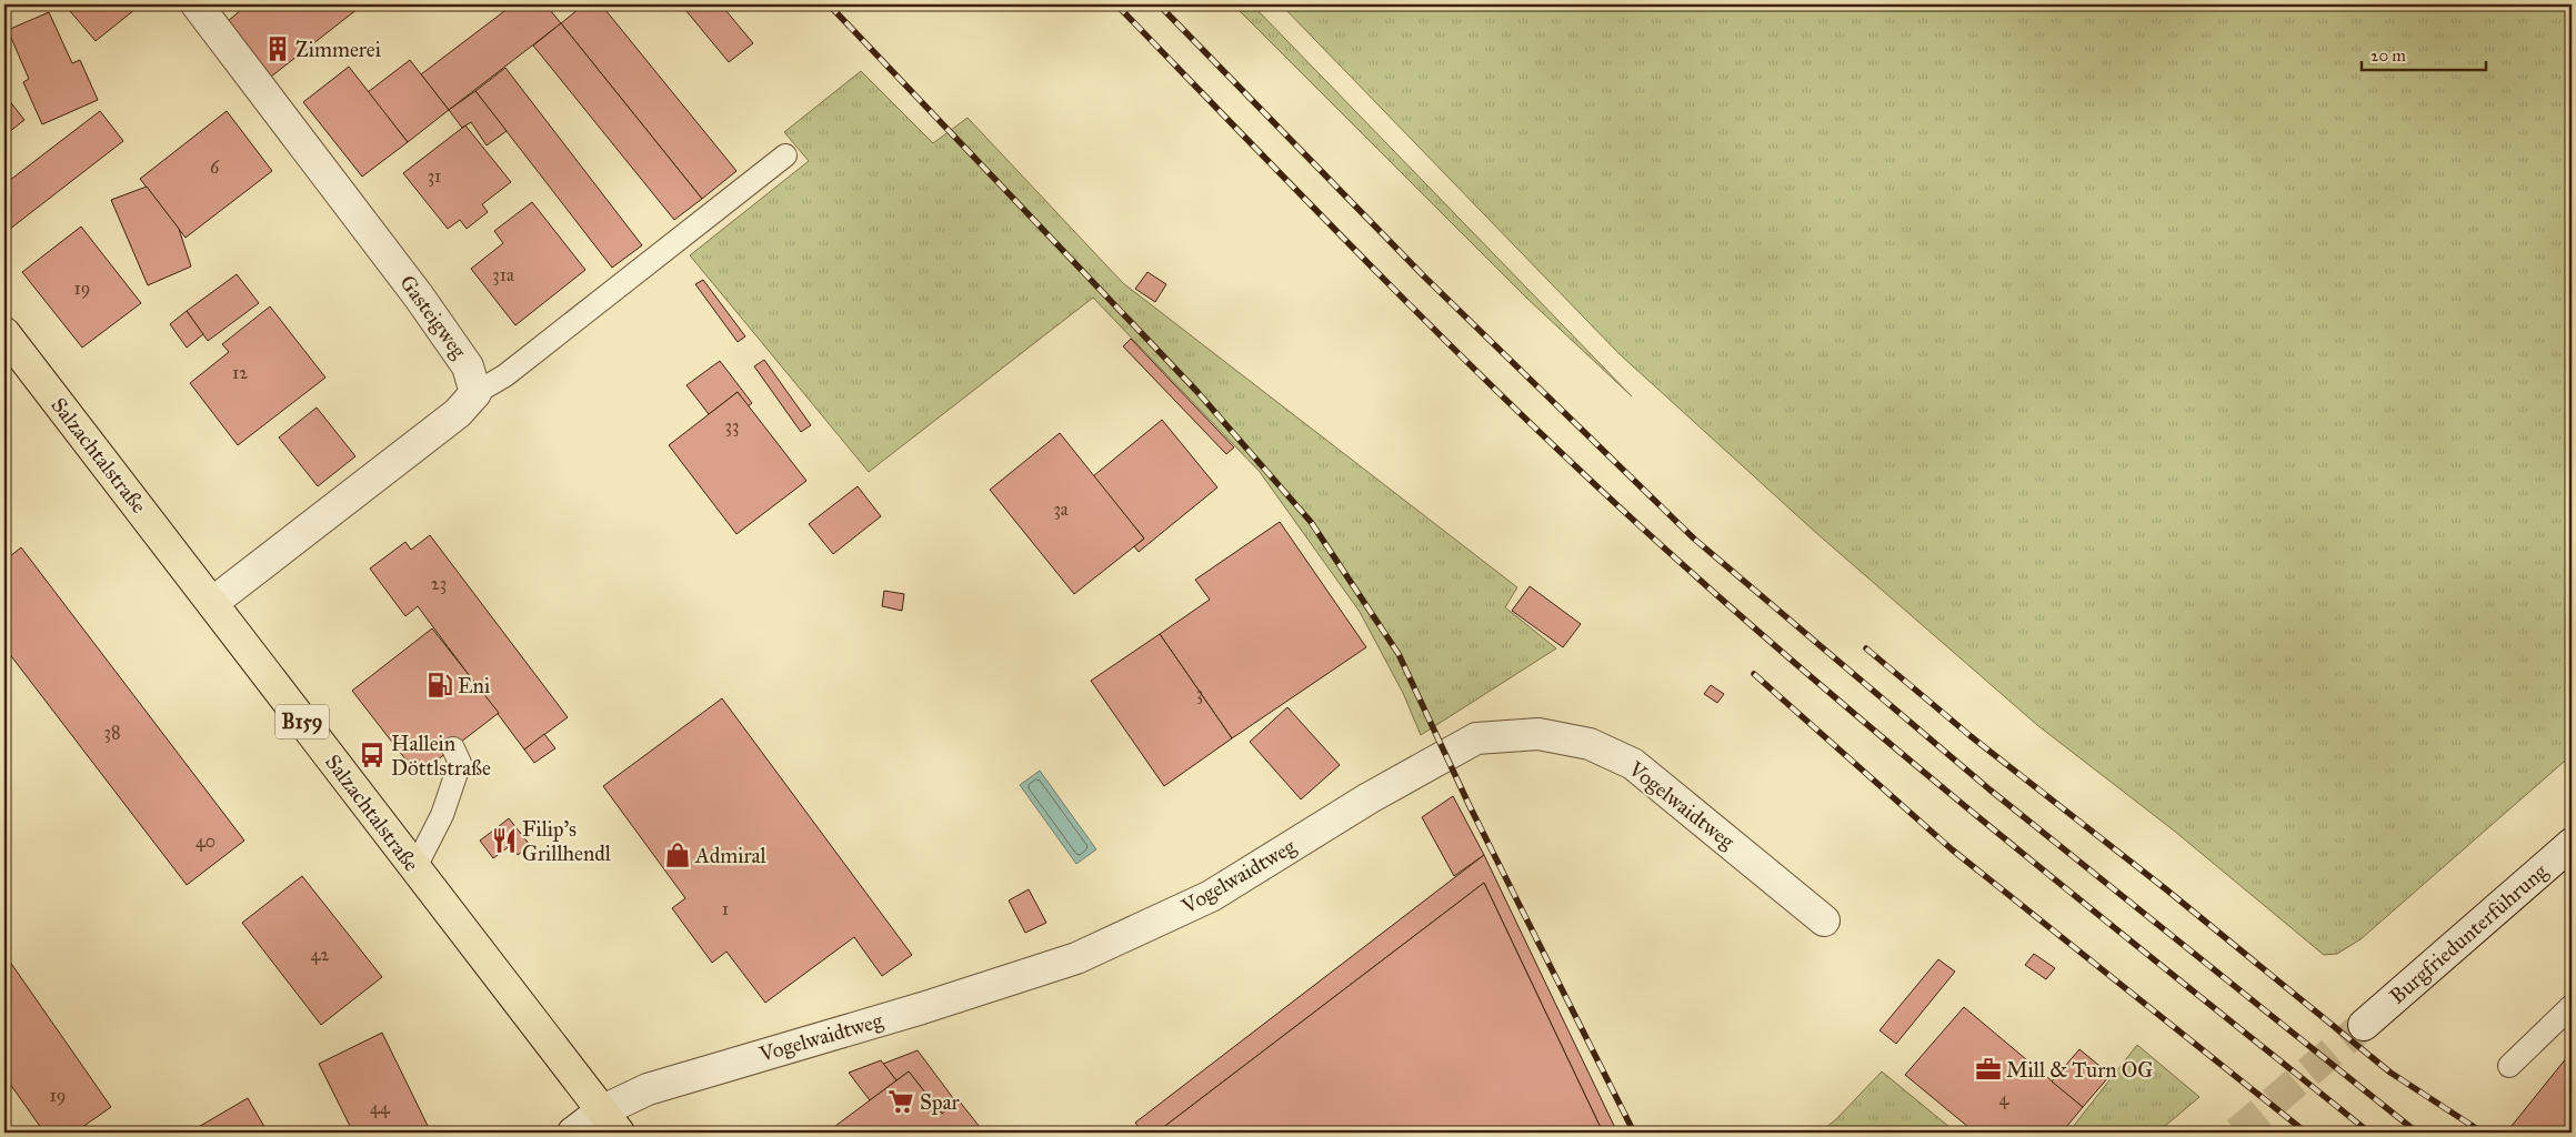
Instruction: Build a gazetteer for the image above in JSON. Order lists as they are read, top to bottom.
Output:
{
  "streets": {
    "main road": ["Salzachtalstraße", "B159"],
    "street": ["Gasteigweg", "Vogelwaidtweg", "Burgfriedunterführung"]
  },
  "crossings": [
    ["Salzachtalstraße", "Vogelwaidtweg"]
  ],
  "places": {
    "building": ["Zimmerei"],
    "fuel station": ["Eni"],
    "bus stop": ["Hallein Döttlstraße"],
    "restaurant": ["Filip's Grillhendl"],
    "shop": ["Admiral"],
    "office": ["Mill & Turn OG"],
    "supermarket": ["Spar"]
  },
  "house_numbers": [
    "6",
    "31",
    "31a",
    "19",
    "12",
    "33",
    "3a",
    "23",
    "3",
    "38",
    "40",
    "1",
    "42",
    "19",
    "4",
    "44"
  ],
  "scale_bar": "20 m"
}
